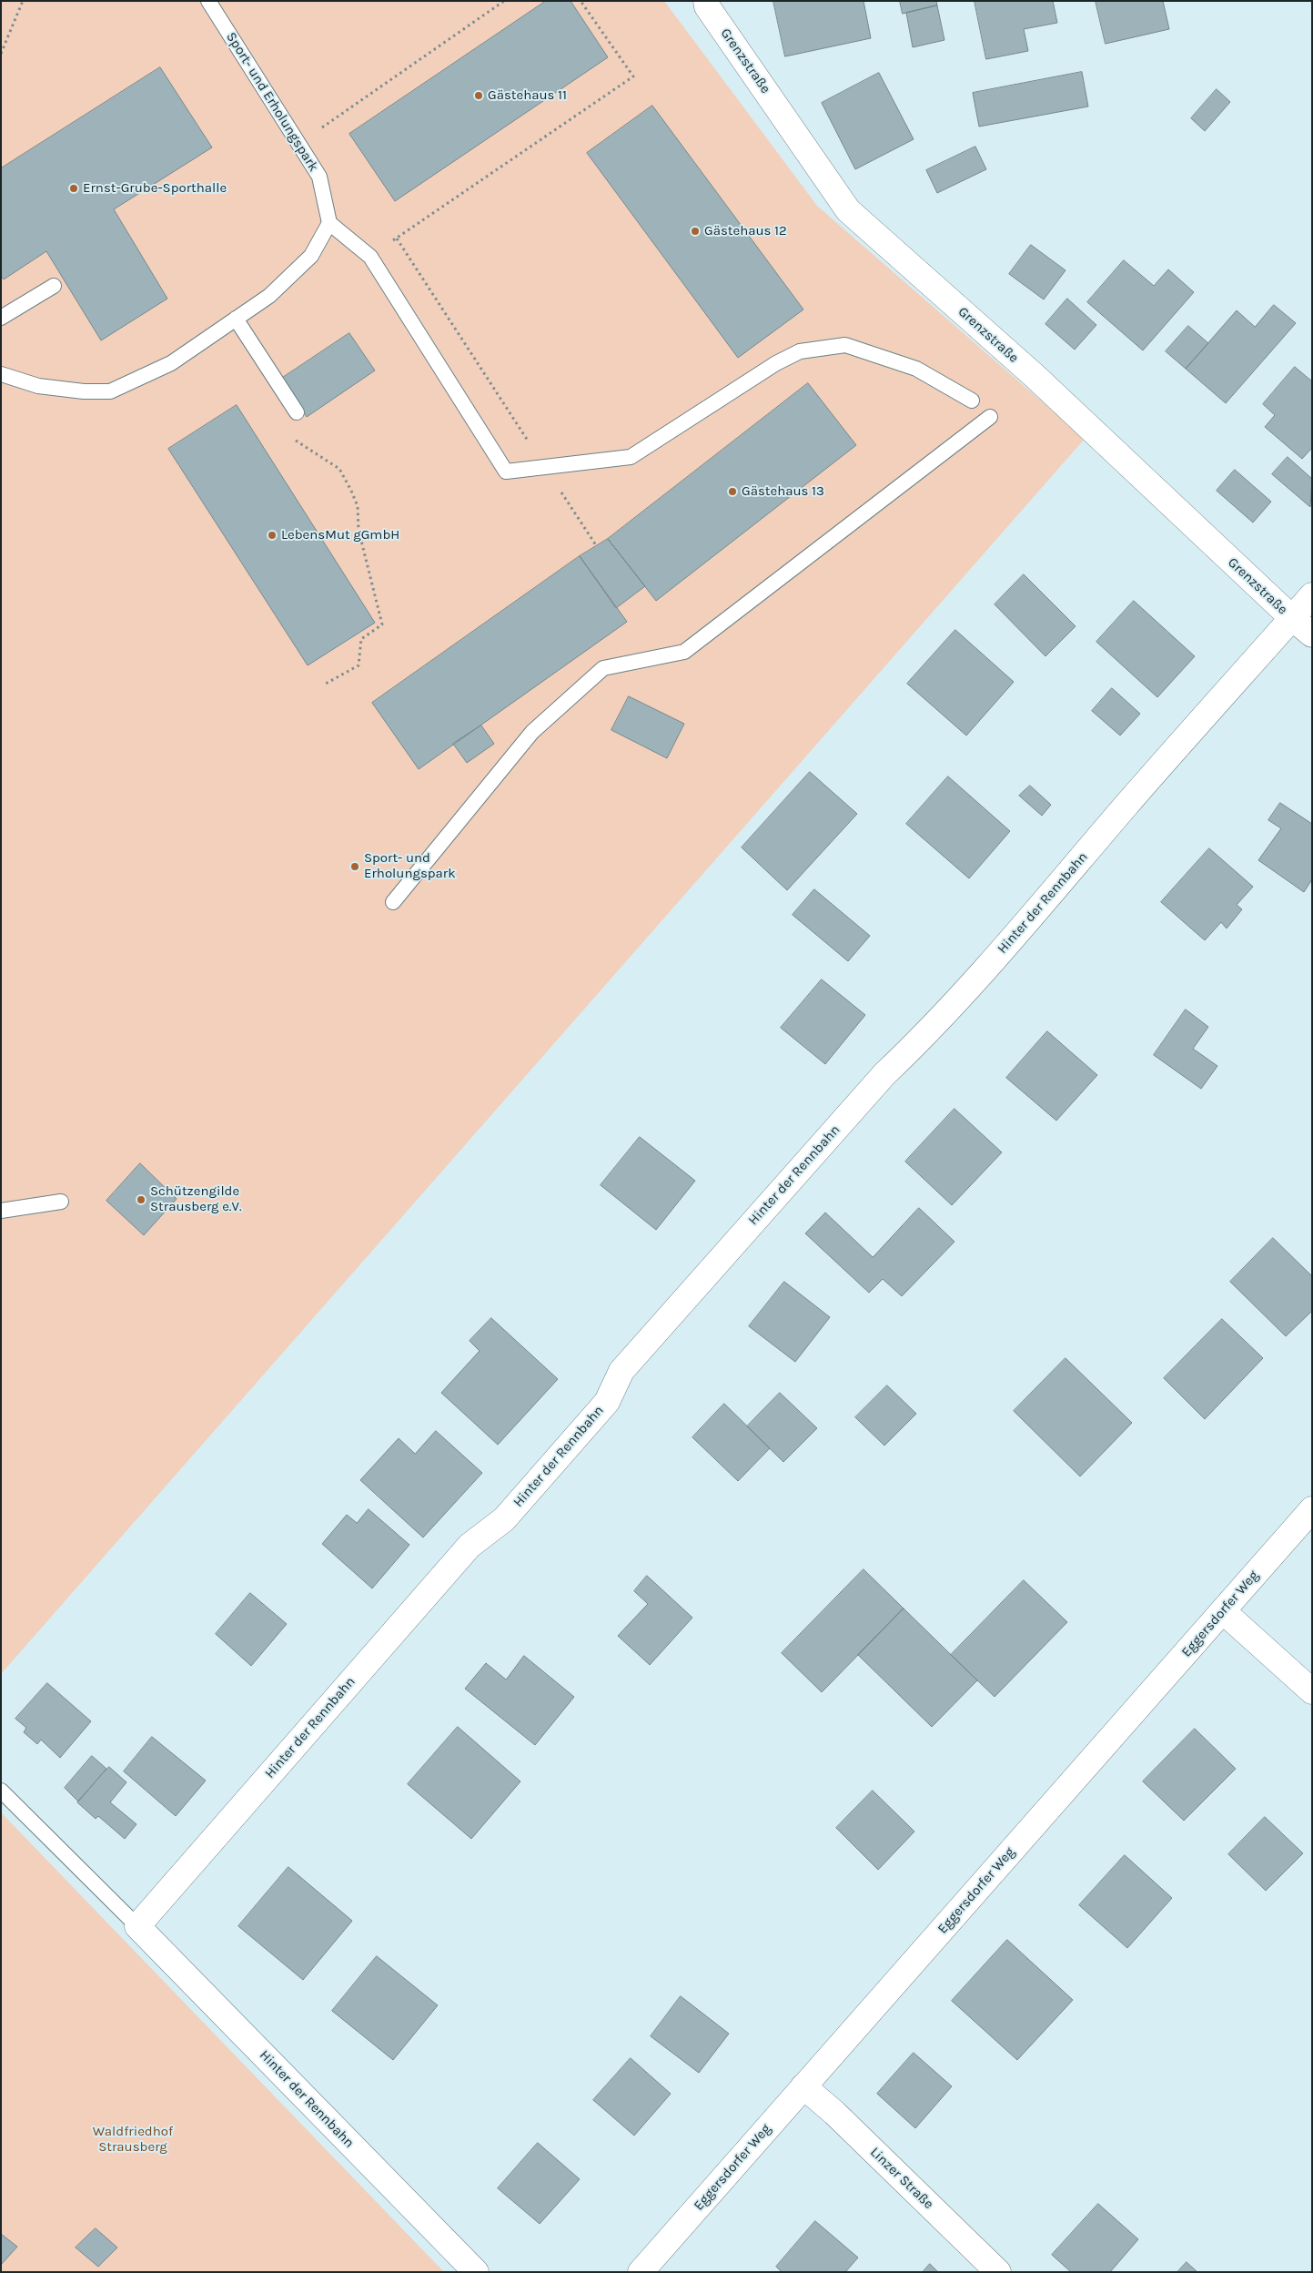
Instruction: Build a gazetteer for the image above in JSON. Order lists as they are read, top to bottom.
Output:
{
  "streets": {
    "street": [
      "Grenzstraße",
      "Hinter der Rennbahn",
      "Eggersdorfer Weg",
      "Linzer Straße"
    ],
    "lane": ["Sport- und Erholungspark"]
  },
  "crossings": [
    ["Grenzstraße", "Hinter der Rennbahn"],
    ["Eggersdorfer Weg", "Linzer Straße"]
  ],
  "parks": ["Waldfriedhof Strausberg"],
  "places": [
    "Gästehaus 11",
    "Ernst-Grube-Sporthalle",
    "Gästehaus 12",
    "Gästehaus 13",
    "LebensMut gGmbH",
    "Sport- und Erholungspark",
    "Schützengilde Strausberg e.V."
  ]
}
